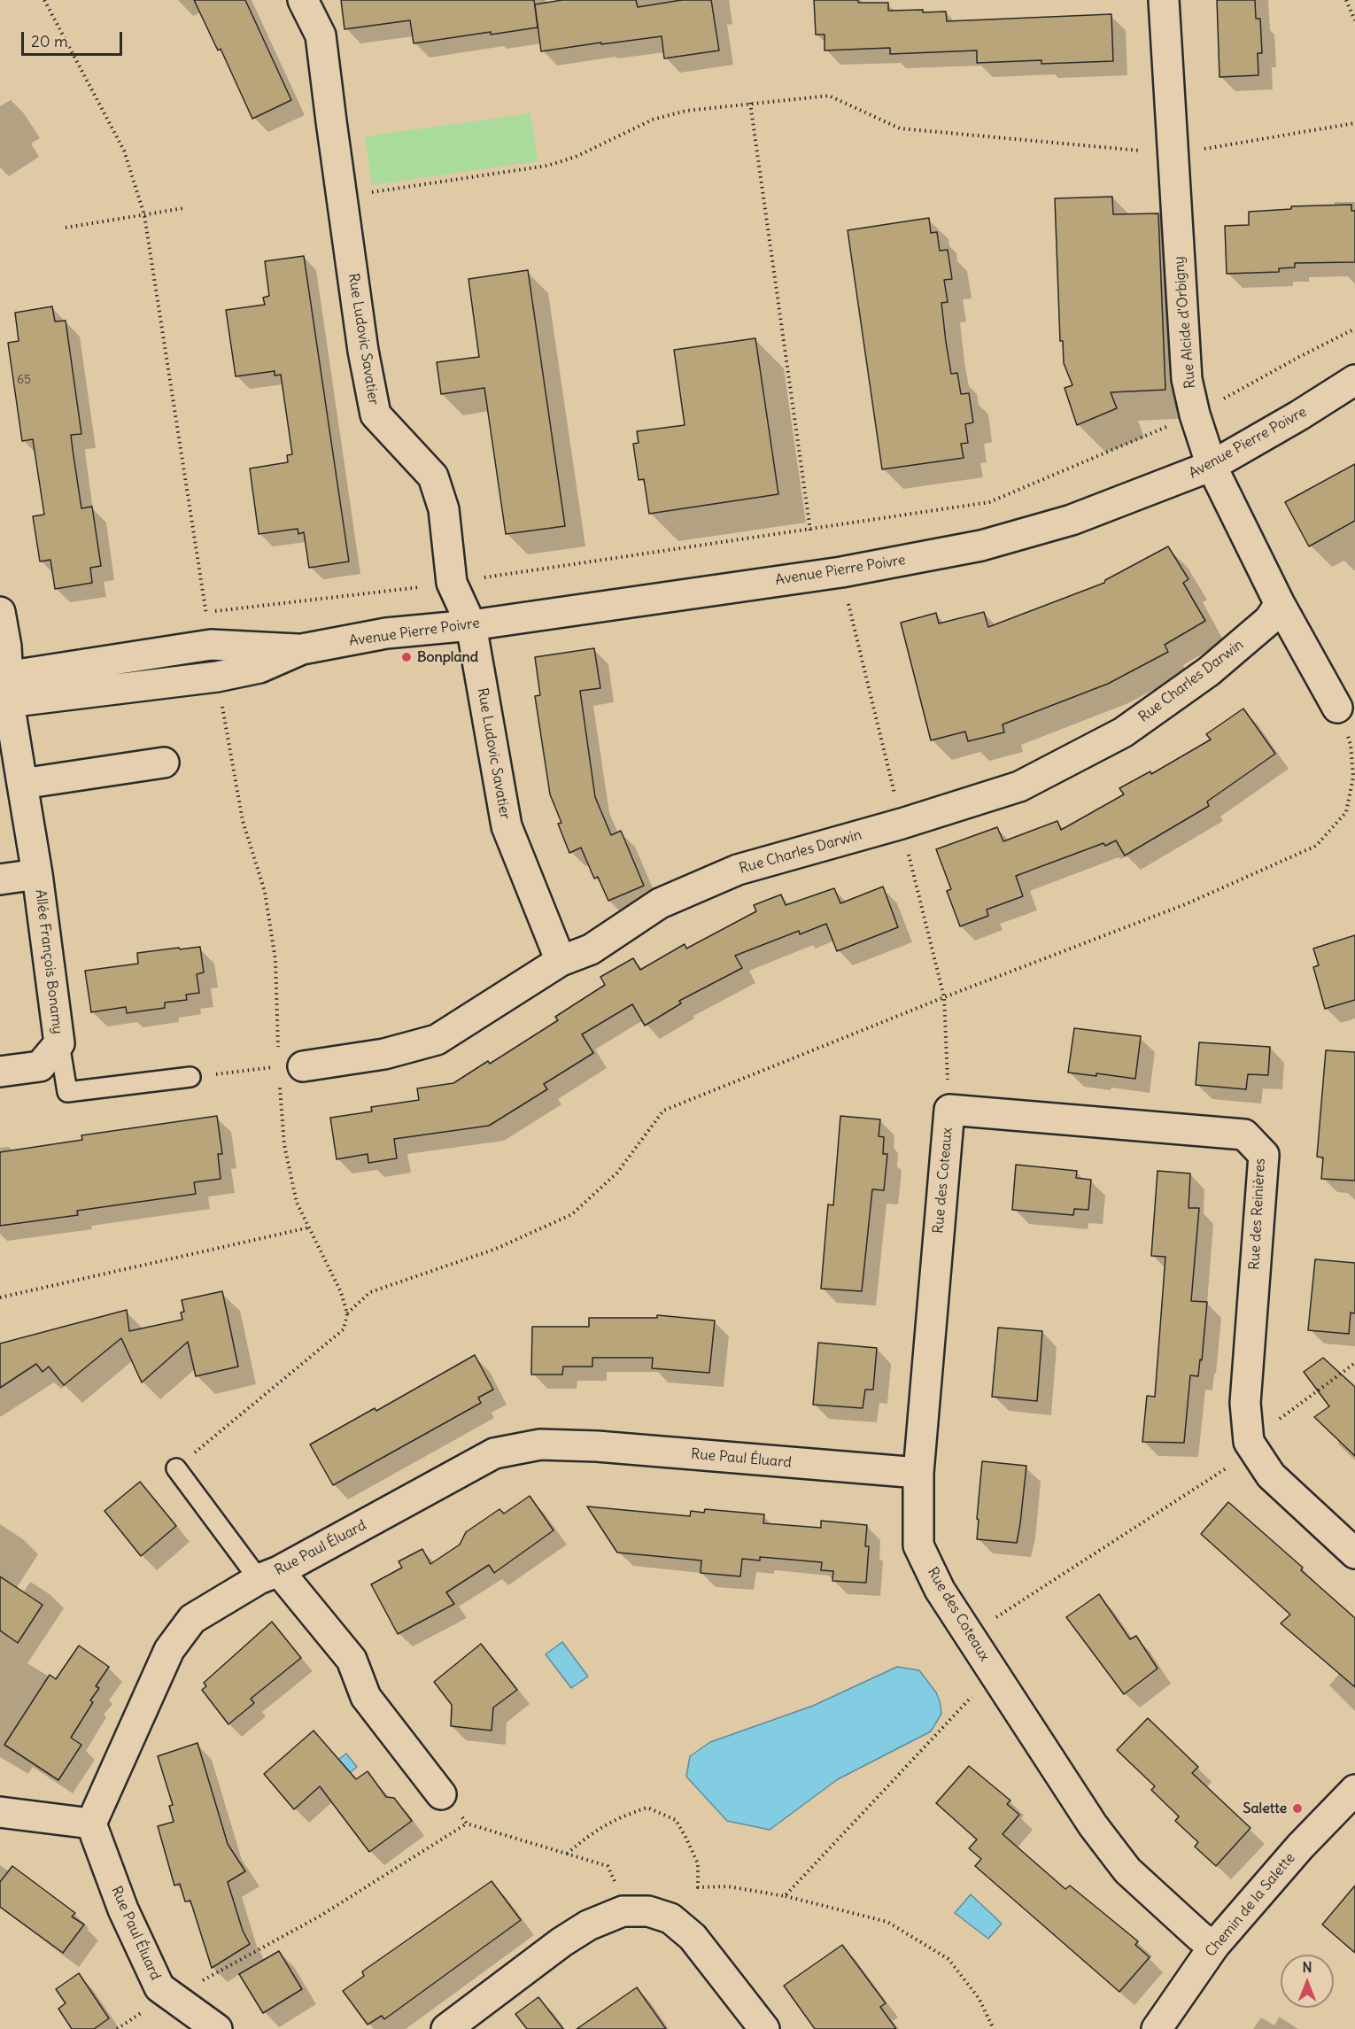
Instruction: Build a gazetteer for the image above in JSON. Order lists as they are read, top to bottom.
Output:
{
  "streets": {
    "street": [
      "Rue Alcide d'Orbigny",
      "Rue Ludovic Savatier",
      "Avenue Pierre Poivre",
      "Rue Charles Darwin",
      "Allée François Bonamy",
      "Rue des Coteaux",
      "Rue des Reinières",
      "Rue Paul Éluard",
      "Chemin de la Salette"
    ]
  },
  "crossings": [
    ["Rue Alcide d'Orbigny", "Avenue Pierre Poivre"],
    ["Rue Alcide d'Orbigny", "Rue Charles Darwin"],
    ["Rue Ludovic Savatier", "Avenue Pierre Poivre"],
    ["Rue Ludovic Savatier", "Rue Charles Darwin"],
    ["Avenue Pierre Poivre", "Allée François Bonamy"],
    ["Rue des Coteaux", "Rue des Reinières"],
    ["Rue des Coteaux", "Rue Paul Éluard"],
    ["Rue des Coteaux", "Chemin de la Salette"]
  ],
  "places": ["Bonpland", "Salette"],
  "house_numbers": ["65"],
  "scale_bar": "20 m",
  "north": "top"
}
